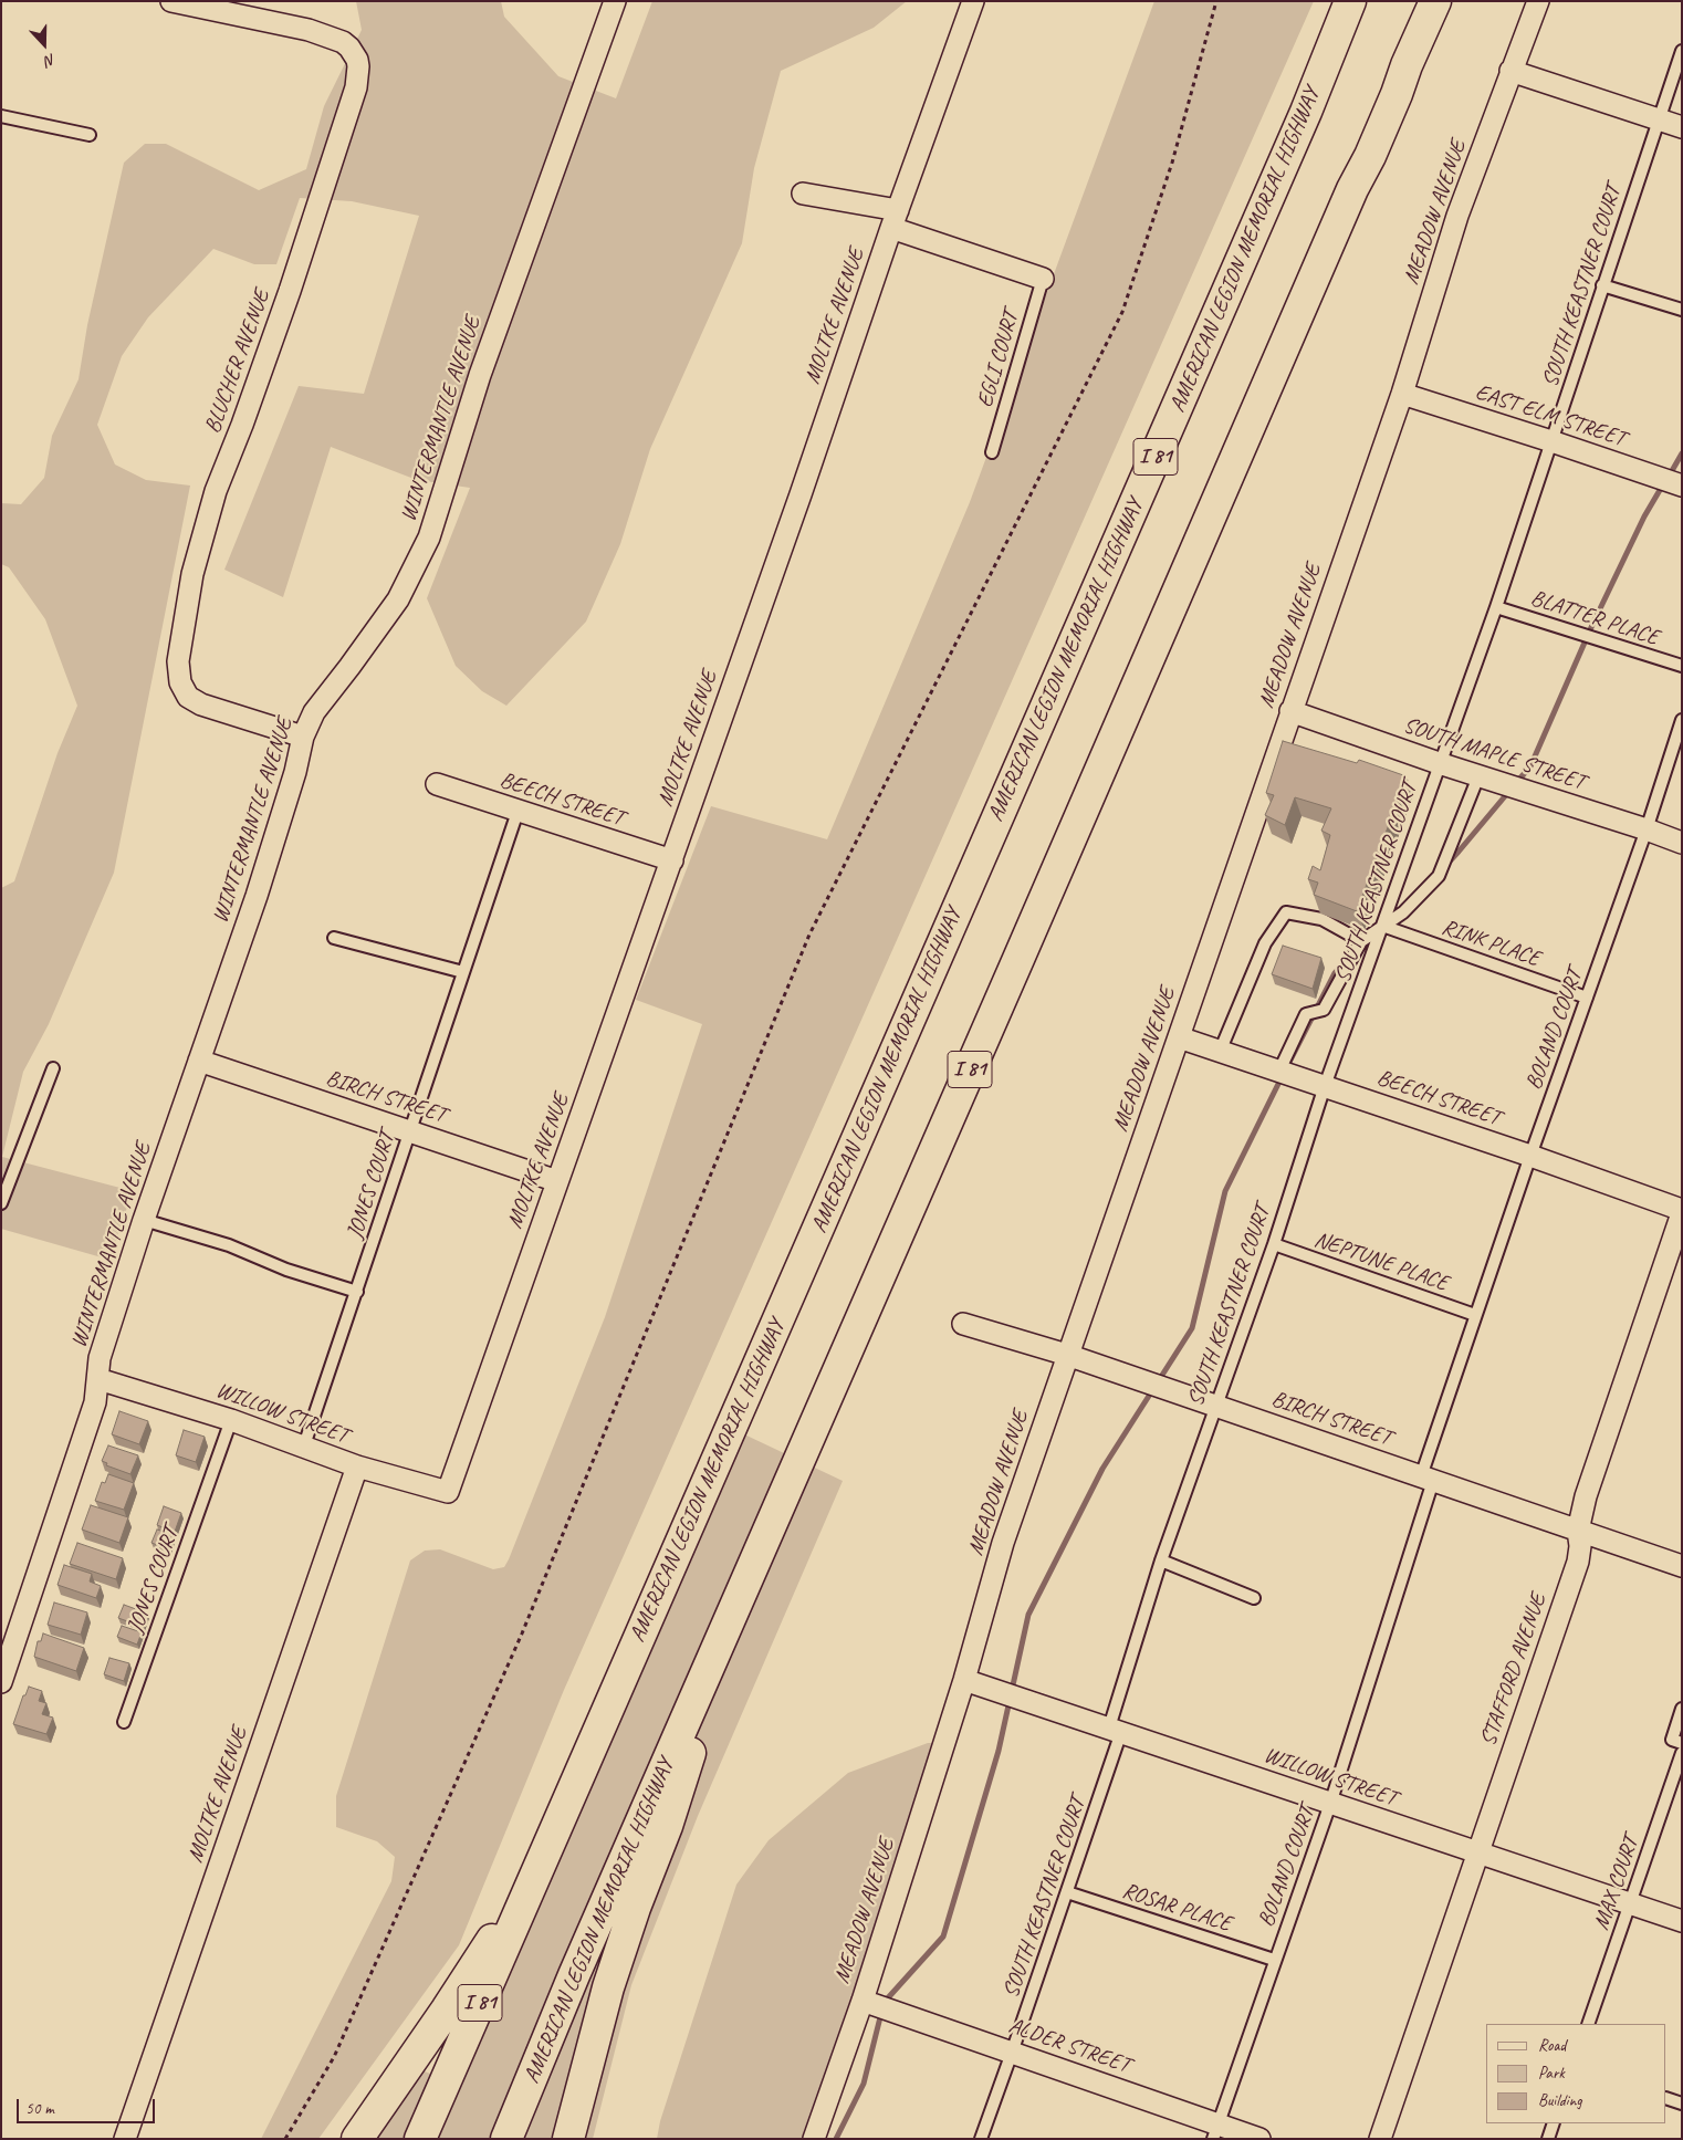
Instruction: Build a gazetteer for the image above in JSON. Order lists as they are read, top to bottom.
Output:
{
  "streets": {
    "highway": ["AMERICAN LEGION MEMORIAL HIGHWAY", "I 81"],
    "street": [
      "MEADOW AVENUE",
      "MOLTKE AVENUE",
      "BLUCHER AVENUE",
      "EAST ELM STREET",
      "WINTERMANTLE AVENUE",
      "SOUTH MAPLE STREET",
      "BEECH STREET",
      "BIRCH STREET",
      "WILLOW STREET",
      "STAFFORD AVENUE",
      "ALDER STREET"
    ],
    "lane": [
      "SOUTH KEASTNER COURT",
      "EGLI COURT",
      "BLATTER PLACE",
      "RINK PLACE",
      "BOLAND COURT",
      "JONES COURT",
      "NEPTUNE PLACE",
      "MAX COURT",
      "ROSAR PLACE"
    ]
  },
  "crossings": [
    ["MEADOW AVENUE", "EAST ELM STREET"],
    ["MEADOW AVENUE", "SOUTH MAPLE STREET"],
    ["MEADOW AVENUE", "BEECH STREET"],
    ["MEADOW AVENUE", "BIRCH STREET"],
    ["MEADOW AVENUE", "WILLOW STREET"],
    ["MEADOW AVENUE", "ALDER STREET"],
    ["SOUTH KEASTNER COURT", "EAST ELM STREET"],
    ["SOUTH KEASTNER COURT", "BLATTER PLACE"],
    ["SOUTH KEASTNER COURT", "SOUTH MAPLE STREET"],
    ["SOUTH KEASTNER COURT", "BEECH STREET"],
    ["SOUTH KEASTNER COURT", "RINK PLACE"],
    ["SOUTH KEASTNER COURT", "BIRCH STREET"],
    ["SOUTH KEASTNER COURT", "NEPTUNE PLACE"],
    ["SOUTH KEASTNER COURT", "WILLOW STREET"],
    ["SOUTH KEASTNER COURT", "ROSAR PLACE"],
    ["SOUTH KEASTNER COURT", "ALDER STREET"],
    ["MOLTKE AVENUE", "BEECH STREET"],
    ["MOLTKE AVENUE", "BIRCH STREET"],
    ["MOLTKE AVENUE", "WILLOW STREET"],
    ["BLUCHER AVENUE", "WINTERMANTLE AVENUE"],
    ["WINTERMANTLE AVENUE", "BIRCH STREET"],
    ["WINTERMANTLE AVENUE", "WILLOW STREET"],
    ["SOUTH MAPLE STREET", "BOLAND COURT"],
    ["BEECH STREET", "BOLAND COURT"],
    ["BEECH STREET", "JONES COURT"],
    ["BEECH STREET", "STAFFORD AVENUE"],
    ["RINK PLACE", "BOLAND COURT"],
    ["BOLAND COURT", "BIRCH STREET"],
    ["BOLAND COURT", "NEPTUNE PLACE"],
    ["BOLAND COURT", "WILLOW STREET"],
    ["BOLAND COURT", "ROSAR PLACE"],
    ["BOLAND COURT", "ALDER STREET"],
    ["BIRCH STREET", "JONES COURT"],
    ["BIRCH STREET", "STAFFORD AVENUE"],
    ["JONES COURT", "WILLOW STREET"],
    ["WILLOW STREET", "STAFFORD AVENUE"],
    ["WILLOW STREET", "MAX COURT"]
  ],
  "legend": ["Road", "Park", "Building"],
  "scale_bar": "50 m",
  "north": "bottom"
}
